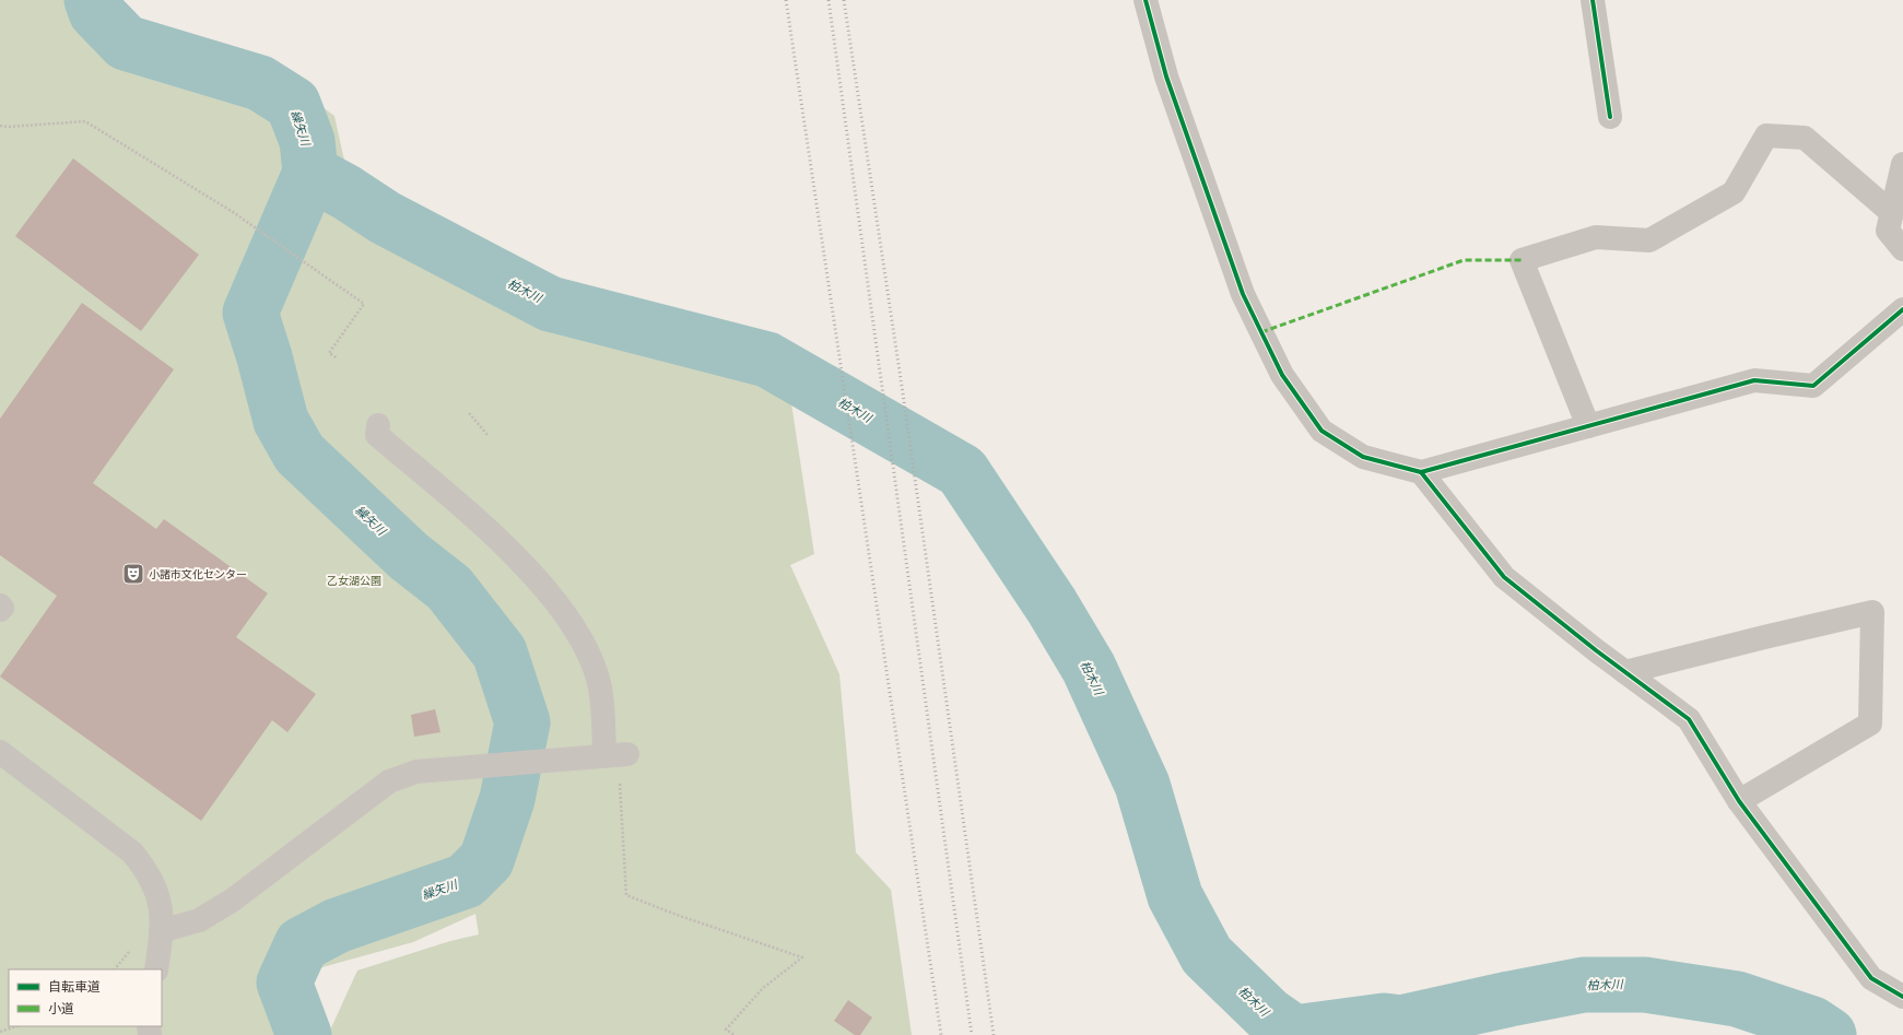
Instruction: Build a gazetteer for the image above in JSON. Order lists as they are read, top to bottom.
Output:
{
  "water": ["繰矢川", "柏木川"],
  "parks": ["乙女湖公園"],
  "places": {
    "theatre": ["小諸市文化センター"]
  },
  "legend": ["自転車道", "小道"]
}
